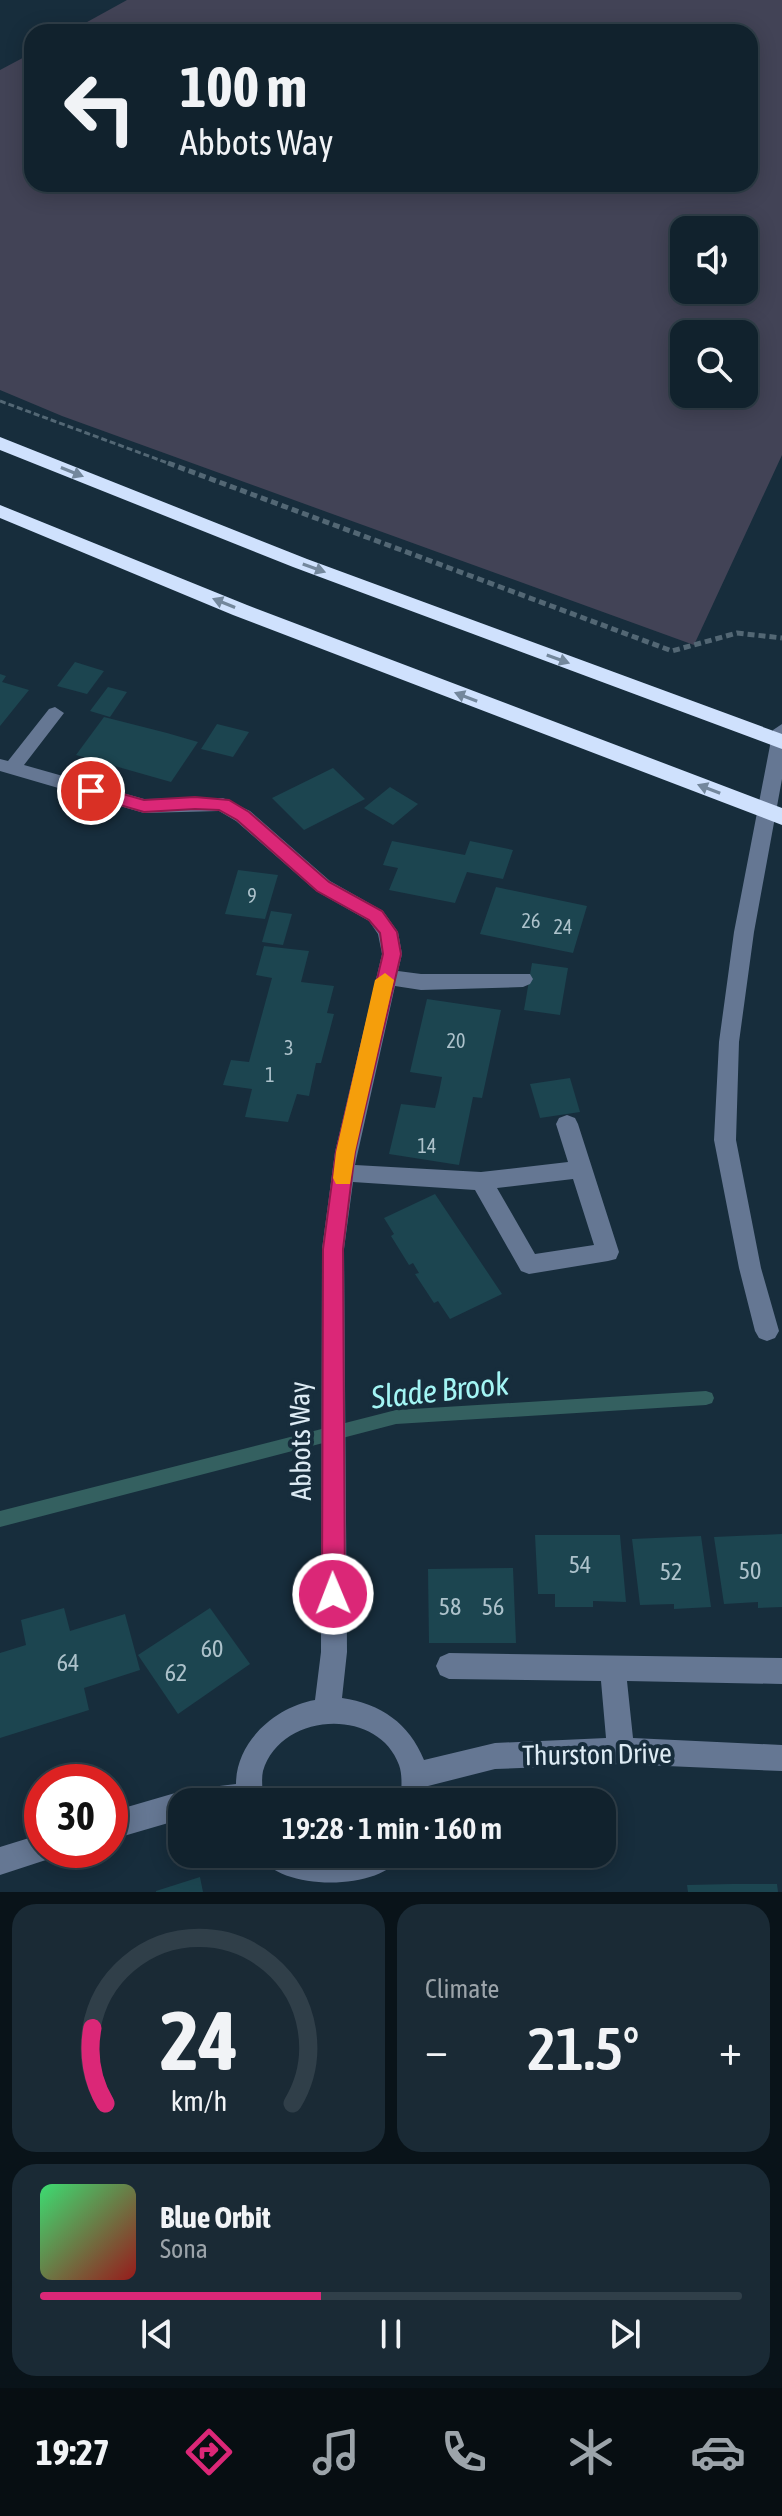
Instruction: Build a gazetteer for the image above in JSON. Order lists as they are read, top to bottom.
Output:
{
  "streets": {
    "street": ["Abbots Way", "Thurston Drive"]
  },
  "water": ["Slade Brook"],
  "house_numbers": [
    "9",
    "26",
    "24",
    "20",
    "3",
    "1",
    "14",
    "54",
    "50",
    "52",
    "58",
    "56",
    "60",
    "64",
    "62"
  ],
  "page": {
    "turn": ["100 m", "Abbots Way"],
    "limit": "30",
    "trip": "19:28 · 1 min · 160 m",
    "tile": "Climate",
    "heat": ["−", "21.5°", "+"],
    "song": ["Blue Orbit", "Sona"],
    "tabs": "19:27",
    "gauge": ["24", "km/h"]
  }
}
